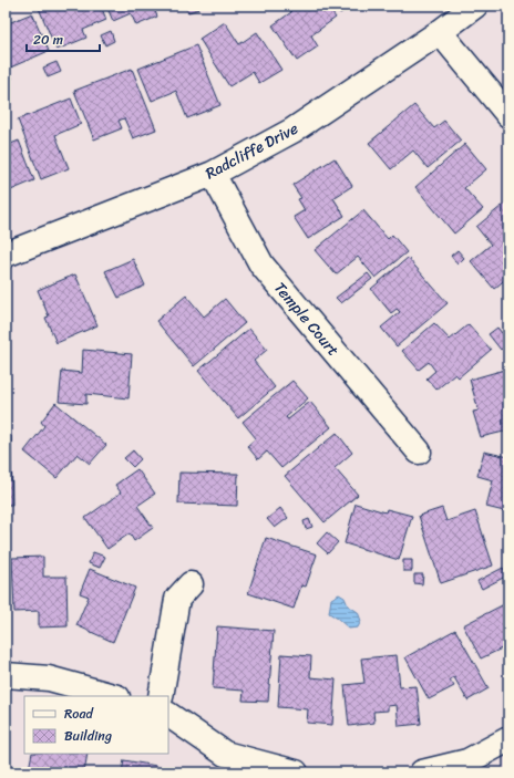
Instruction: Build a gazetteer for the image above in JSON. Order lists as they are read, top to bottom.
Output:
{
  "streets": {
    "street": ["Radcliffe Drive", "Temple Court"]
  },
  "crossings": [
    ["Radcliffe Drive", "Temple Court"]
  ],
  "legend": ["Road", "Building"],
  "scale_bar": "20 m"
}
